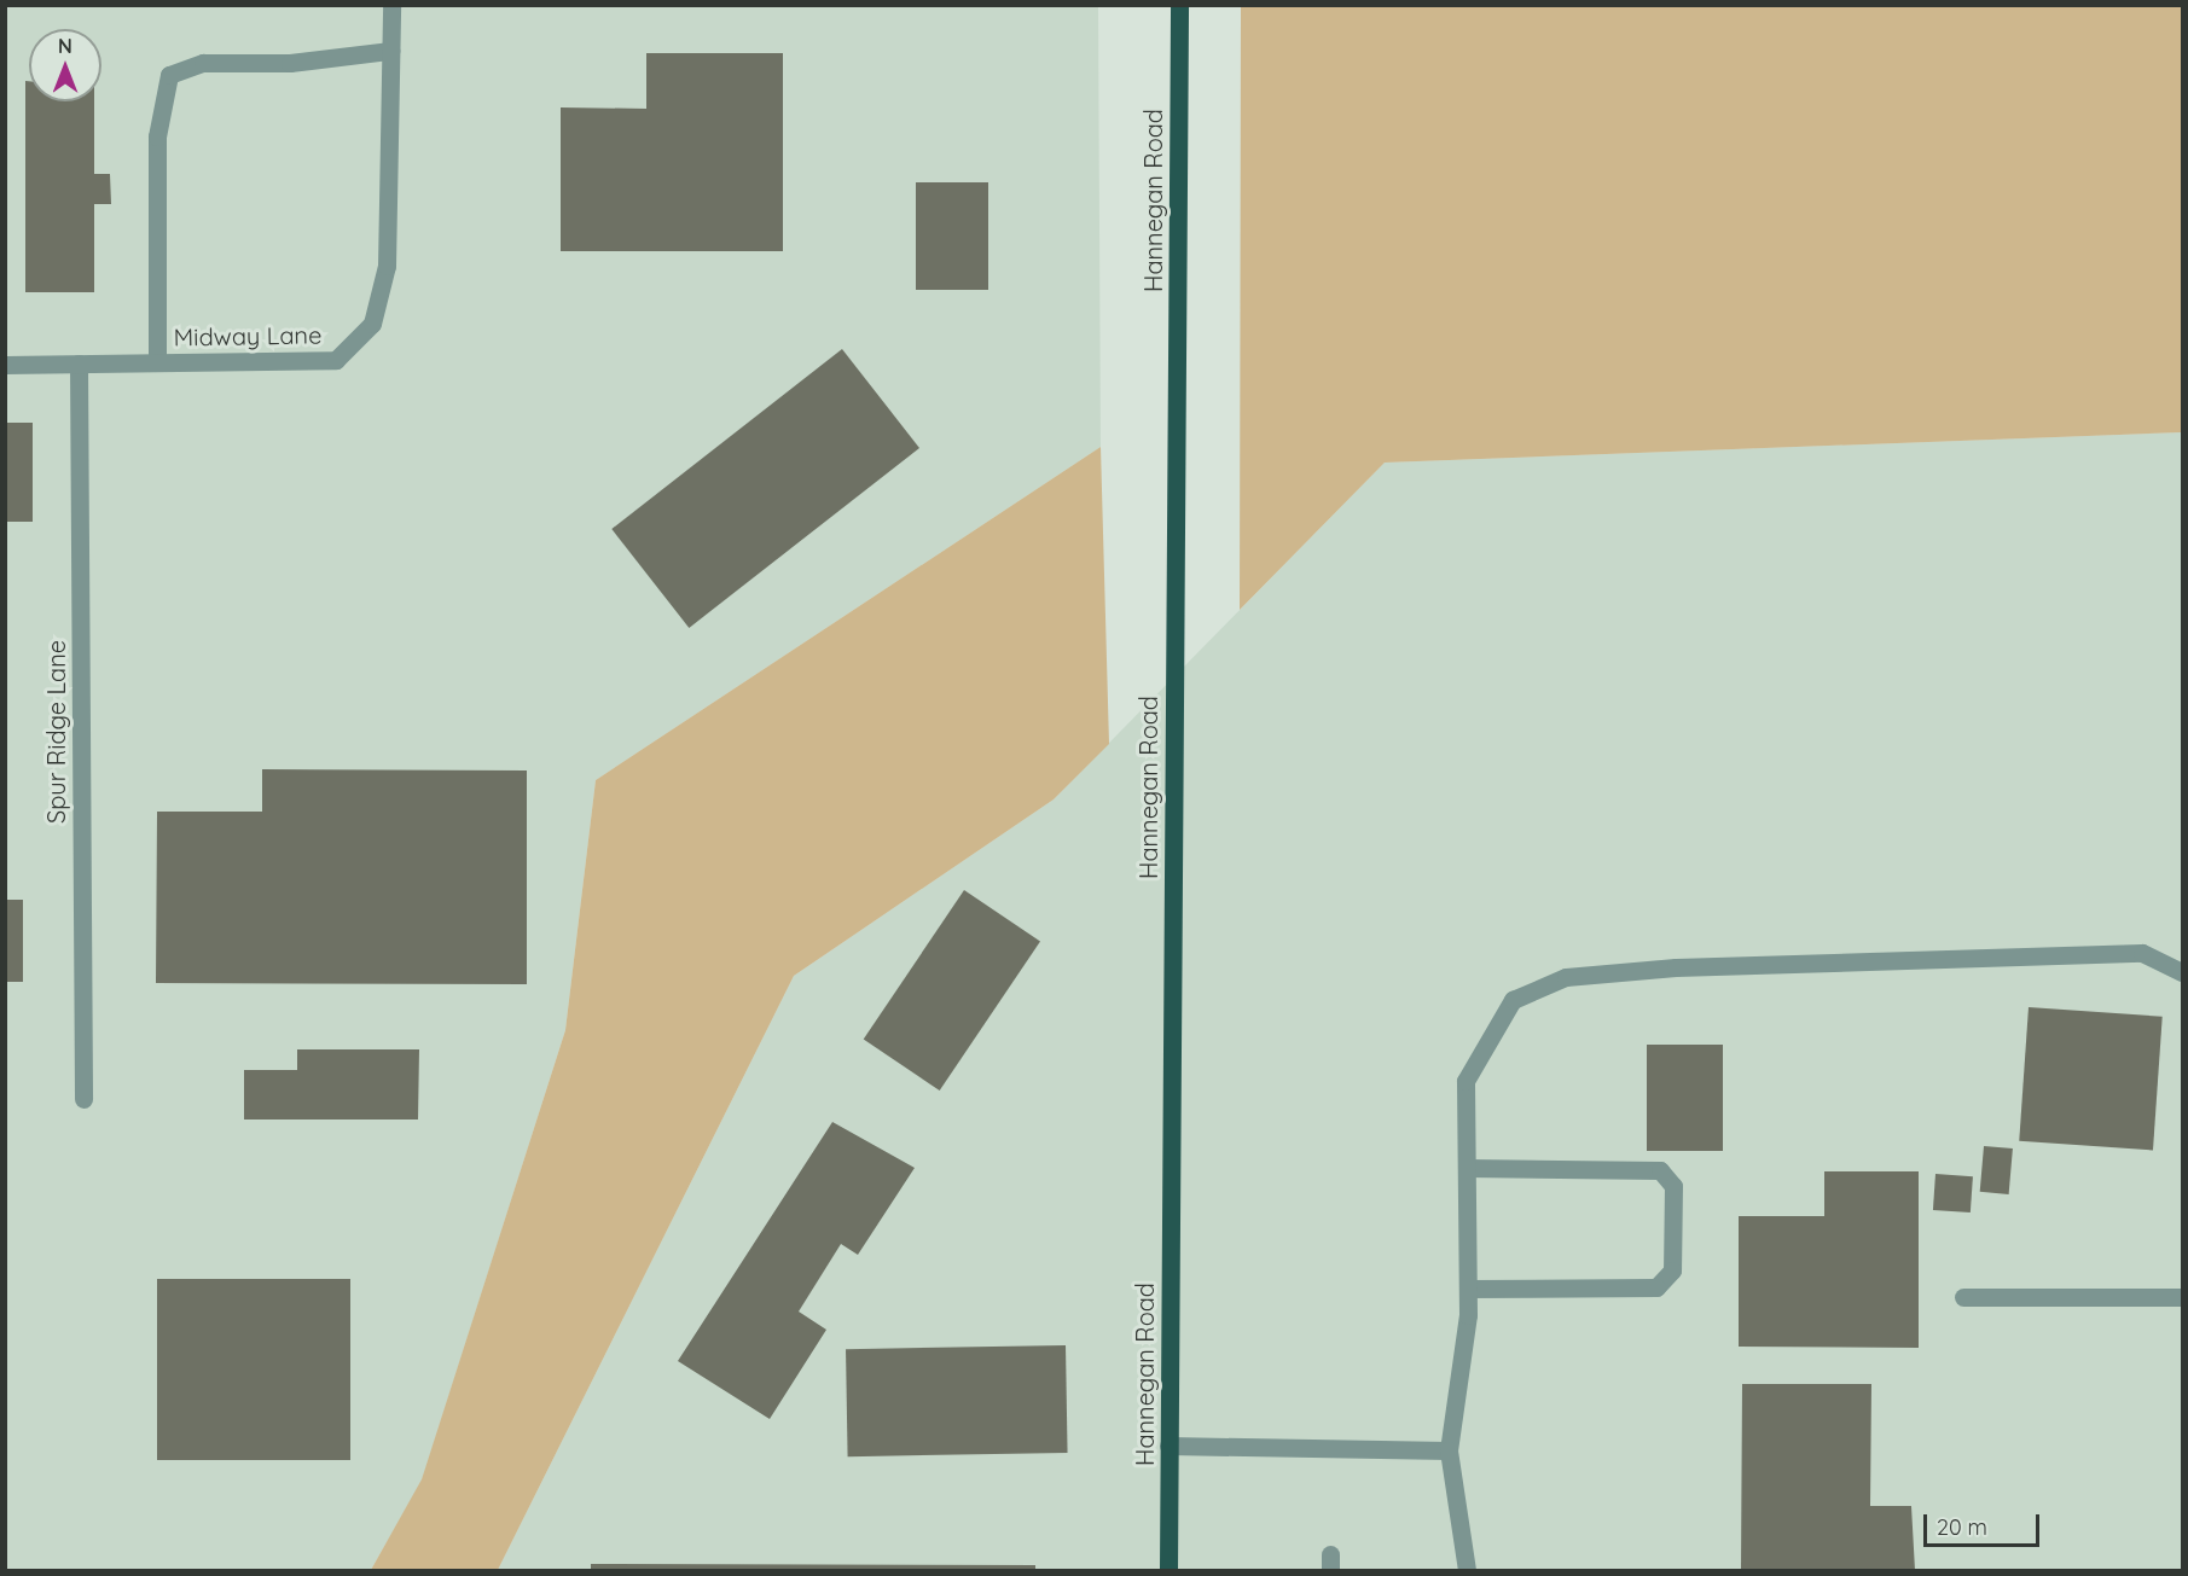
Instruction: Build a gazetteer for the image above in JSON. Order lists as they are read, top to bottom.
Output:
{
  "streets": {
    "main road": ["Hannegan Road"],
    "street": ["Midway Lane", "Spur Ridge Lane"]
  },
  "crossings": [
    ["Midway Lane", "Spur Ridge Lane"]
  ],
  "scale_bar": "20 m",
  "north": "top"
}
